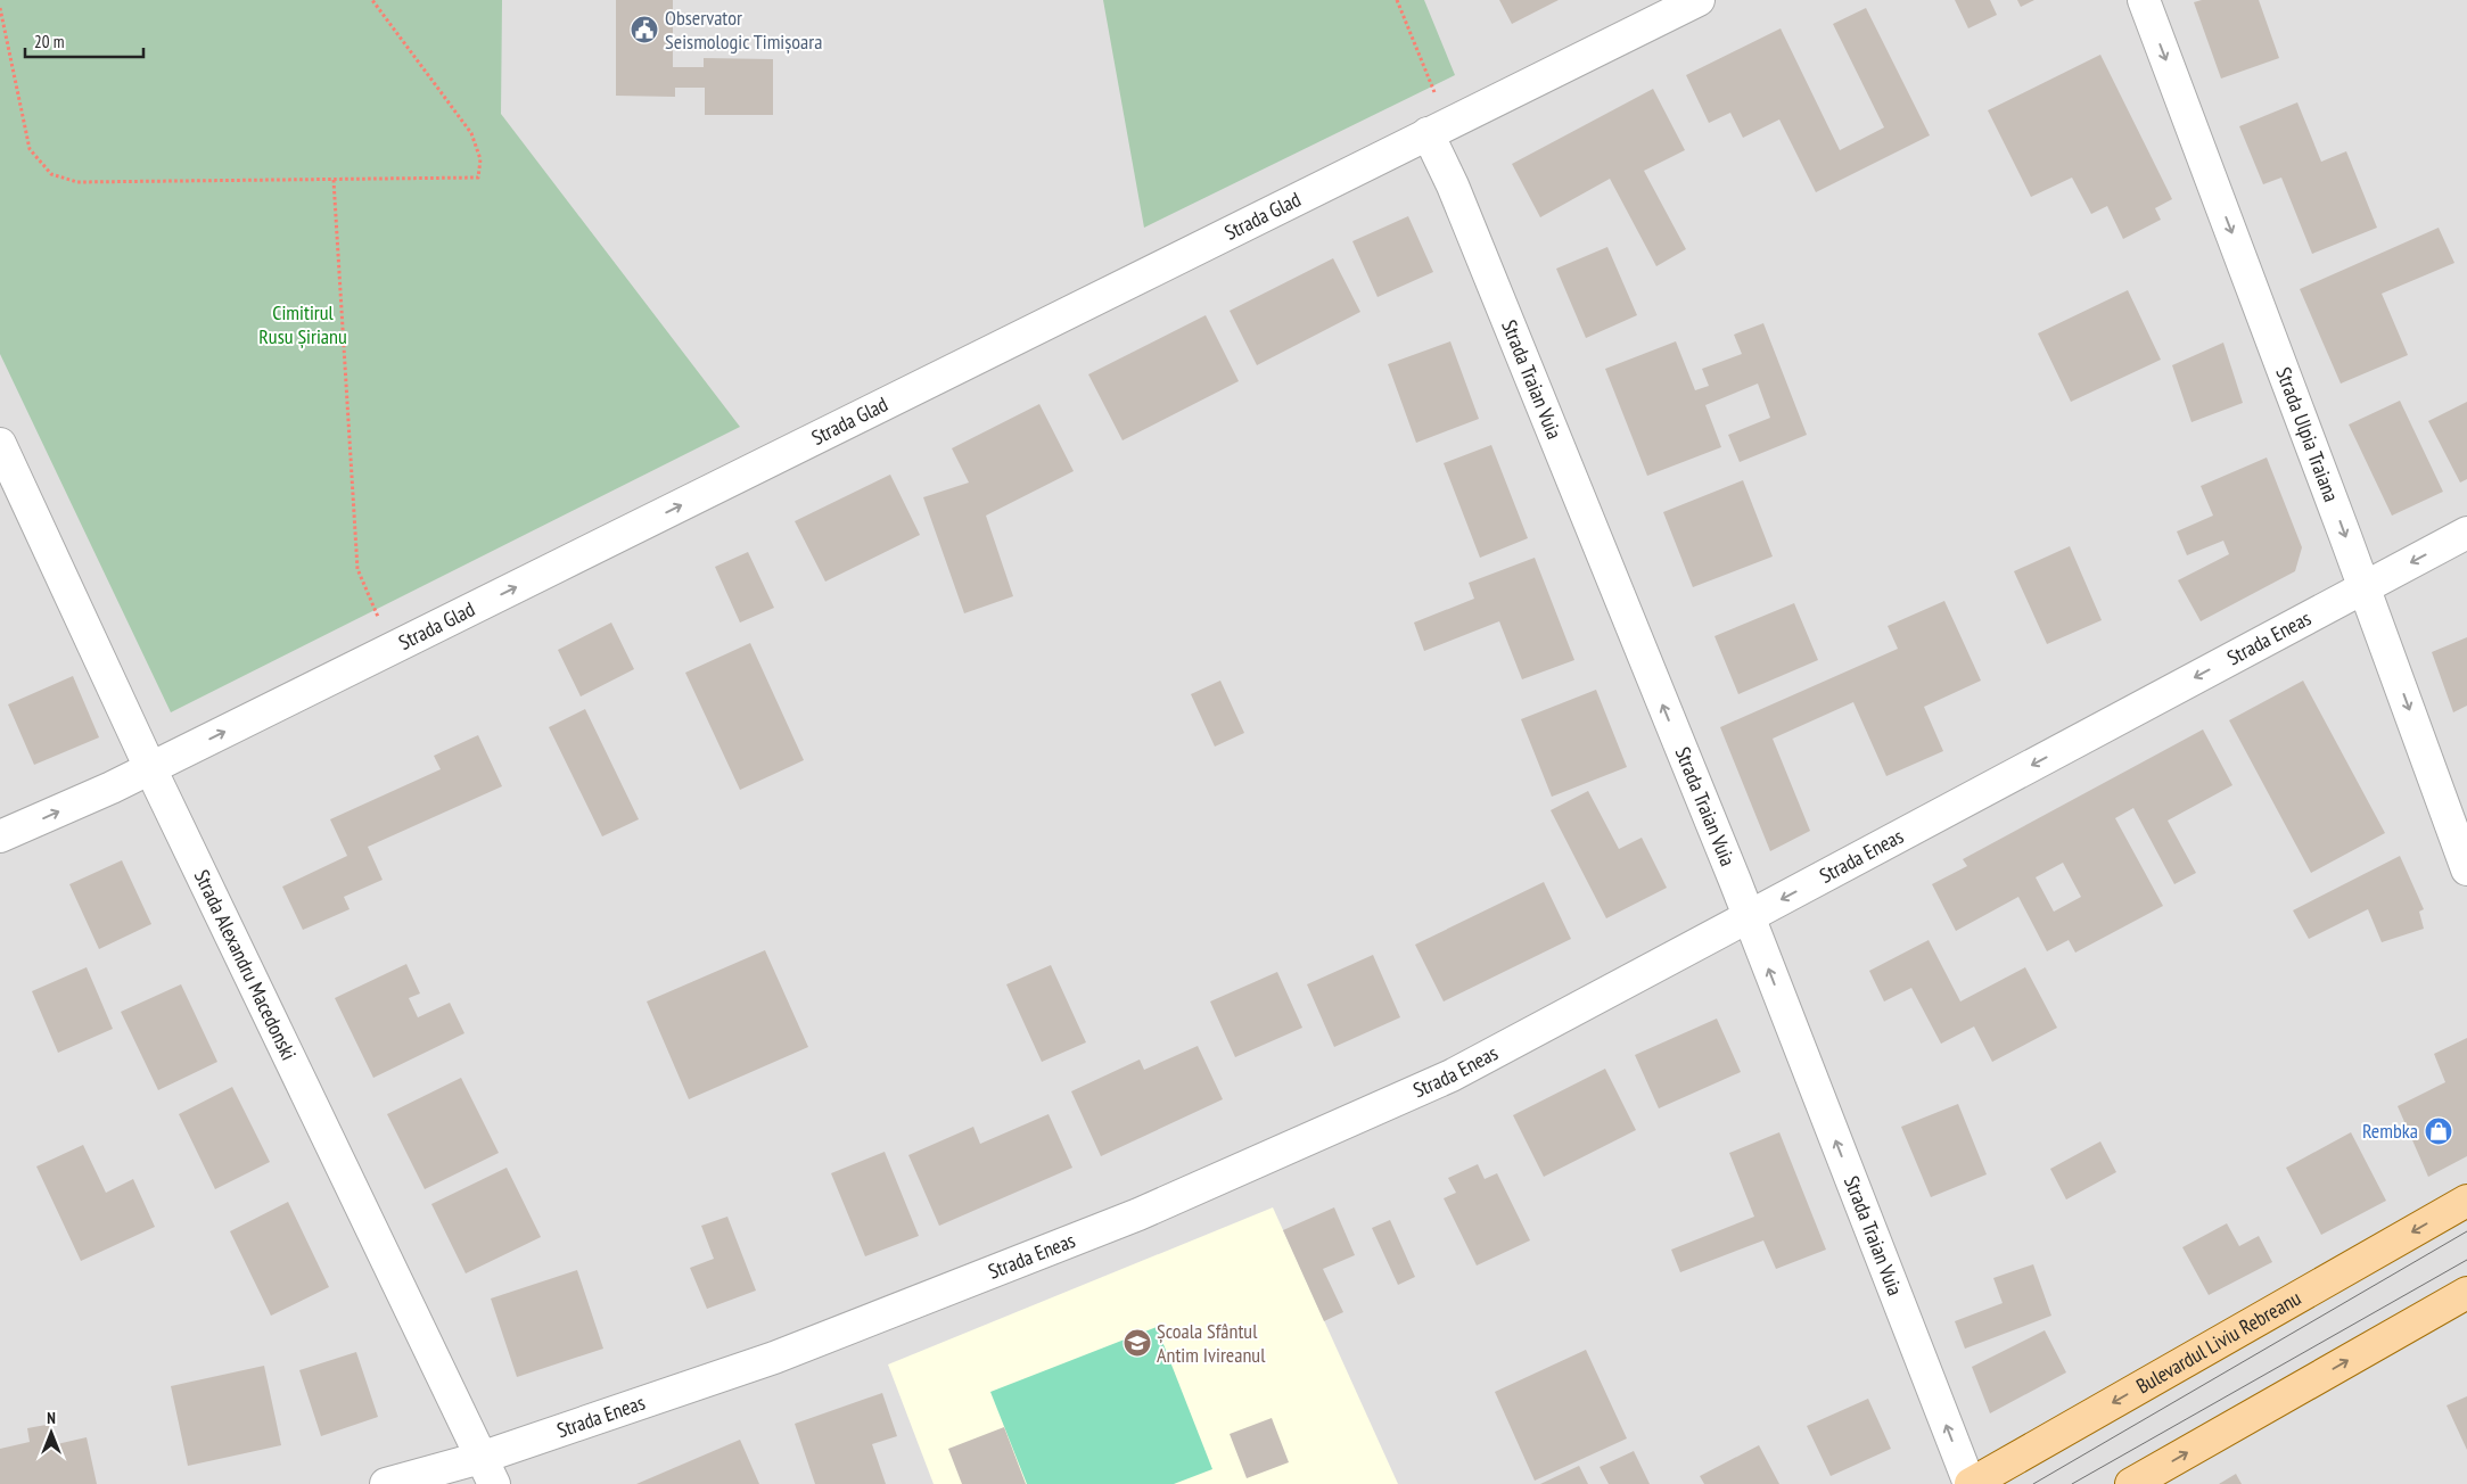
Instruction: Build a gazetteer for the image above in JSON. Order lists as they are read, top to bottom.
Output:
{
  "streets": {
    "main road": ["Bulevardul Liviu Rebreanu"],
    "street": [
      "Strada Glad",
      "Strada Traian Vuia",
      "Strada Ulpia Traiana",
      "Strada Eneas",
      "Strada Alexandru Macedonski"
    ]
  },
  "crossings": [
    ["Strada Glad", "Strada Traian Vuia"],
    ["Strada Glad", "Strada Alexandru Macedonski"],
    ["Strada Traian Vuia", "Strada Eneas"],
    ["Strada Traian Vuia", "Bulevardul Liviu Rebreanu"],
    ["Strada Ulpia Traiana", "Strada Eneas"],
    ["Strada Eneas", "Strada Alexandru Macedonski"]
  ],
  "one_way": [
    "Strada Glad",
    "Strada Traian Vuia",
    "Strada Ulpia Traiana",
    "Strada Eneas"
  ],
  "parks": ["Cimitirul Rusu Șirianu"],
  "places": {
    "public building": ["Observator Seismologic Timișoara"],
    "shop": ["Rembka"],
    "school or university": ["Școala Sfântul Antim Ivireanul"]
  },
  "scale_bar": "20 m",
  "north": "top"
}
